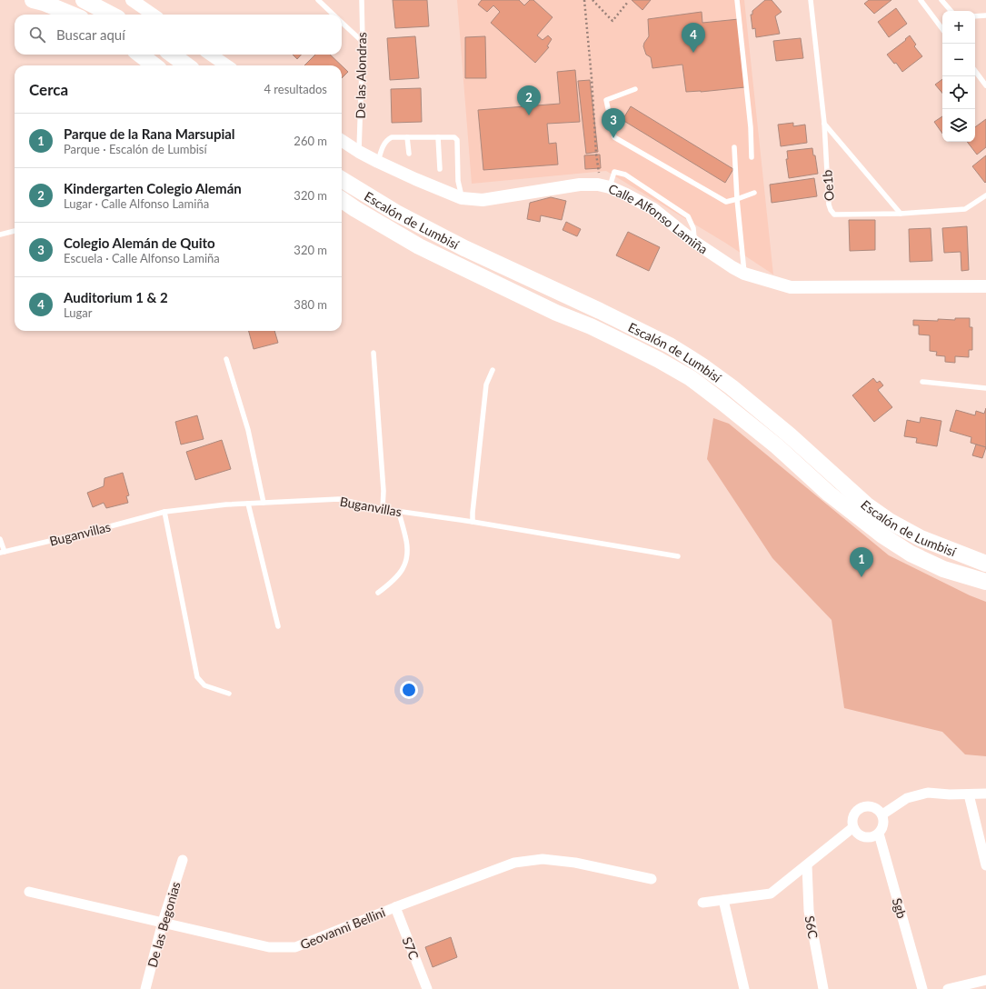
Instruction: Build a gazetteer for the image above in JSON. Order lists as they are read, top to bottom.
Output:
{
  "streets": {
    "main road": ["Escalón de Lumbisí"],
    "street": [
      "Calle Alfonso Lamiña",
      "Sgb",
      "De las Begonias",
      "S6C",
      "Geovanni Bellini",
      "S7C"
    ],
    "lane": ["De las Alondras", "Oe1b", "Buganvillas"]
  },
  "crossings": [
    ["De las Alondras", "Calle Alfonso Lamiña"],
    ["De las Begonias", "Geovanni Bellini"],
    ["Geovanni Bellini", "S7C"]
  ],
  "page": {
    "map_buttons": ["+", "−"],
    "search": "Buscar aquí",
    "pins": [
      "4",
      "2",
      "3",
      "1"
    ],
    "heading": ["Cerca", "4 resultados"],
    "list": [
      {
        "mark": "1",
        "name": "Parque de la Rana Marsupial",
        "note": "Parque · Escalón de Lumbisí",
        "value": "260 m"
      },
      {
        "mark": "2",
        "name": "Kindergarten Colegio Alemán",
        "note": "Lugar · Calle Alfonso Lamiña",
        "value": "320 m"
      },
      {
        "mark": "3",
        "name": "Colegio Alemán de Quito",
        "note": "Escuela · Calle Alfonso Lamiña",
        "value": "320 m"
      },
      {
        "mark": "4",
        "name": "Auditorium 1 & 2",
        "note": "Lugar",
        "value": "380 m"
      }
    ]
  }
}
